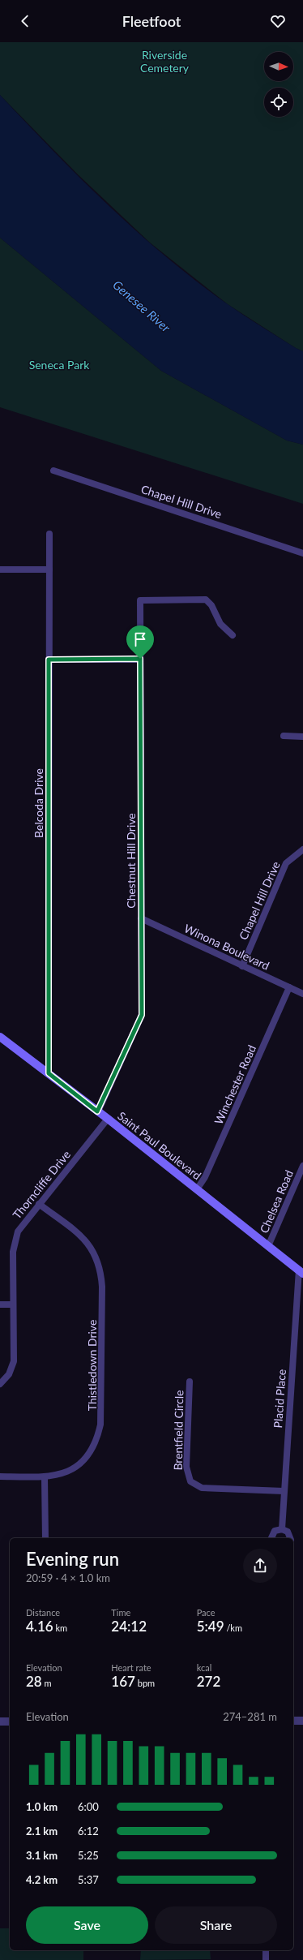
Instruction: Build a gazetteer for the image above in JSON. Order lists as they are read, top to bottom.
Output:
{
  "streets": {
    "main road": ["Saint Paul Boulevard"],
    "street": [
      "Chapel Hill Drive",
      "Belcoda Drive",
      "Chestnut Hill Drive",
      "Winona Boulevard",
      "Winchester Road",
      "Thorncliffe Drive",
      "Chelsea Road",
      "Thistledown Drive",
      "Placid Place",
      "Brentfield Circle"
    ]
  },
  "crossings": [
    ["Chapel Hill Drive", "Winona Boulevard"],
    ["Belcoda Drive", "Saint Paul Boulevard"],
    ["Chestnut Hill Drive", "Winona Boulevard"],
    ["Chestnut Hill Drive", "Saint Paul Boulevard"],
    ["Winona Boulevard", "Winchester Road"],
    ["Winchester Road", "Saint Paul Boulevard"],
    ["Saint Paul Boulevard", "Thorncliffe Drive"],
    ["Saint Paul Boulevard", "Chelsea Road"],
    ["Saint Paul Boulevard", "Placid Place"],
    ["Thorncliffe Drive", "Thistledown Drive"],
    ["Placid Place", "Brentfield Circle"]
  ],
  "water": ["Genesee River"],
  "parks": ["Riverside Cemetery", "Seneca Park"],
  "north": "right",
  "page": {
    "header": "Fleetfoot",
    "heading": ["Evening run", "20:59 · 4 × 1.0 km"],
    "stats": [
      ["Distance", "4.16 km"],
      ["Time", "24:12"],
      ["Pace", "5:49 /km"],
      ["Elevation", "28 m"],
      ["Heart rate", "167 bpm"],
      ["kcal", "272"]
    ],
    "chart": ["Elevation", "274–281 m"],
    "list": [
      {
        "name": "1.0 km",
        "note": "6:00"
      },
      {
        "name": "2.1 km",
        "note": "6:12"
      },
      {
        "name": "3.1 km",
        "note": "5:25"
      },
      {
        "name": "4.2 km",
        "note": "5:37"
      }
    ],
    "buttons": ["Save", "Share"]
  }
}
